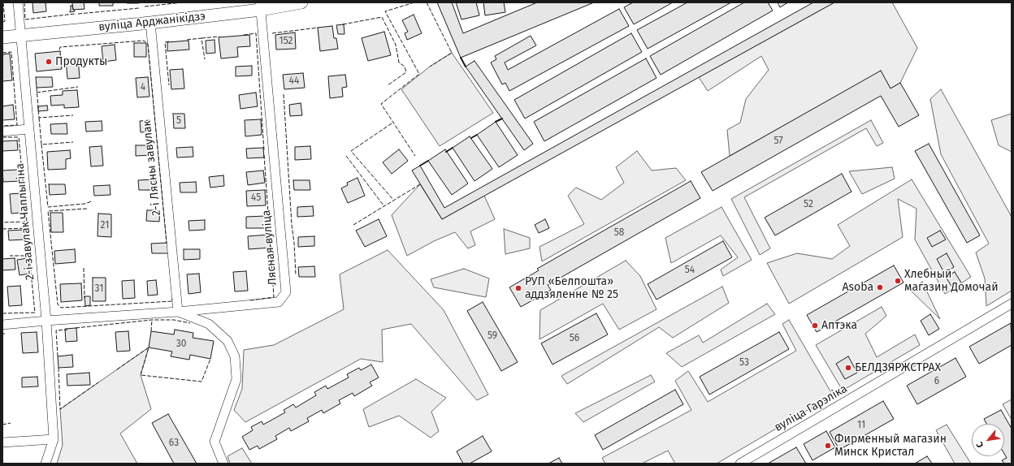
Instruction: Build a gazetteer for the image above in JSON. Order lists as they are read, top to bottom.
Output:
{
  "streets": {
    "main road": ["вуліца Арджанікідзэ"],
    "street": [
      "2-і Лясны завулак",
      "2-і завулак Чаплыгіна",
      "Лясная вуліца",
      "вуліца Гарэліка"
    ]
  },
  "crossings": [
    ["вуліца Арджанікідзэ", "2-і Лясны завулак"],
    ["вуліца Арджанікідзэ", "2-і завулак Чаплыгіна"],
    ["вуліца Арджанікідзэ", "Лясная вуліца"],
    ["2-і Лясны завулак", "Лясная вуліца"],
    ["2-і завулак Чаплыгіна", "Лясная вуліца"]
  ],
  "places": [
    "Продукты",
    "Хлебный магазин Домочай",
    "Asoba",
    "РУП «Белпошта» аддзяленне № 25",
    "Аптэка",
    "БЕЛДЗЯРЖСТРАХ",
    "Фирменный магазин Минск Кристал"
  ],
  "house_numbers": [
    "152",
    "44",
    "4",
    "5",
    "57",
    "45",
    "52",
    "21",
    "58",
    "54",
    "31",
    "59",
    "56",
    "30",
    "53",
    "6",
    "11",
    "63"
  ],
  "north": "bottom left"
}
